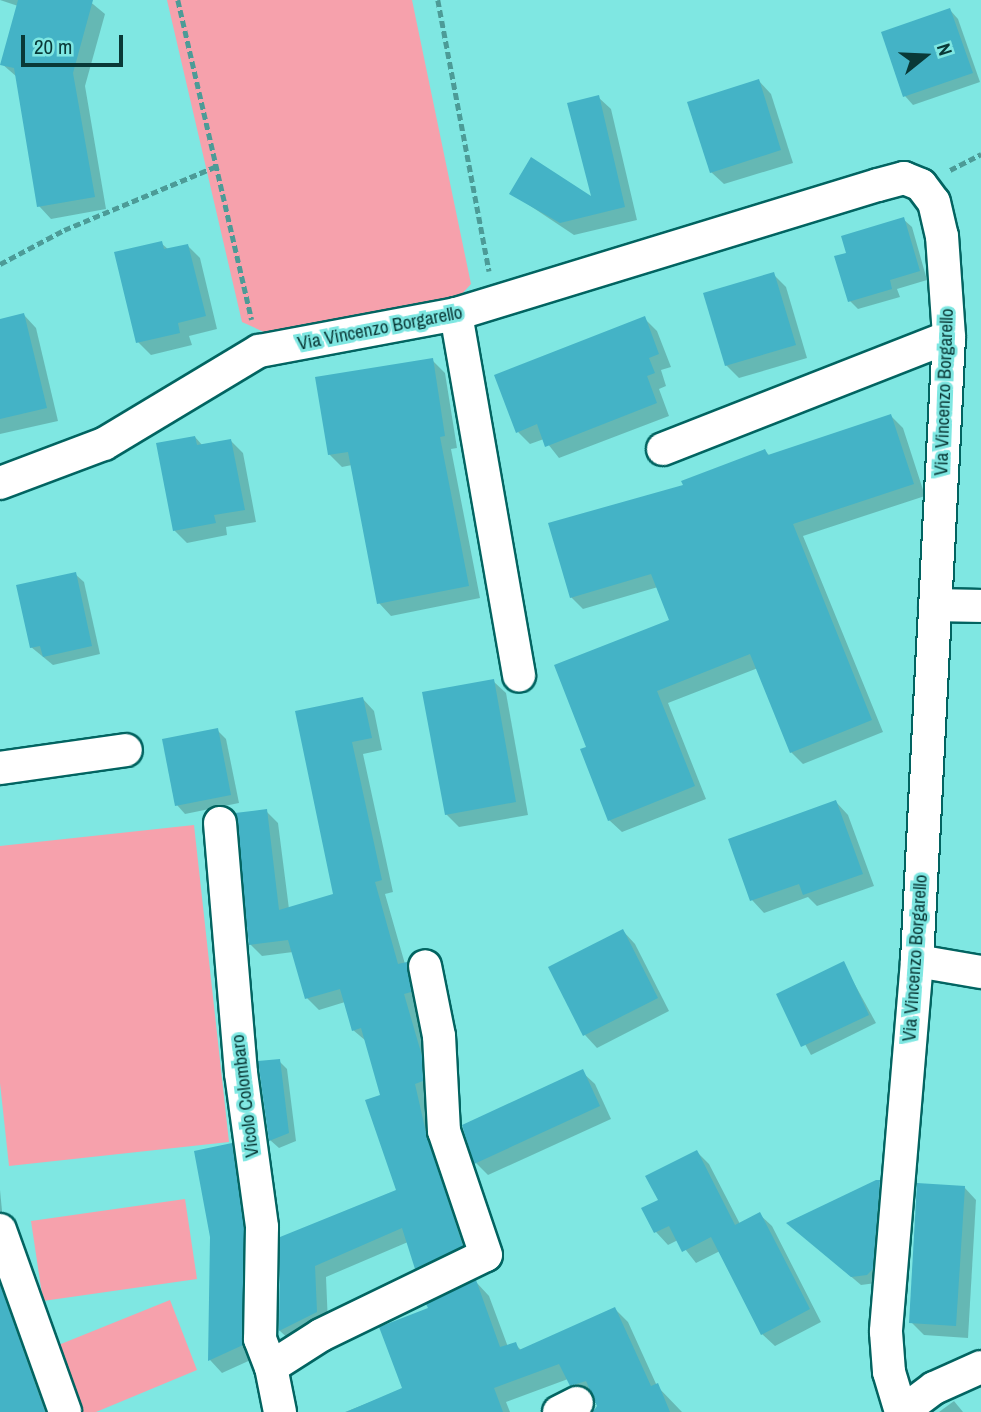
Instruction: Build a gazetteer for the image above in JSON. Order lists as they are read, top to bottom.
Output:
{
  "streets": {
    "street": ["Via Vincenzo Borgarello", "Vicolo Colombaro"]
  },
  "scale_bar": "20 m",
  "north": "right"
}
